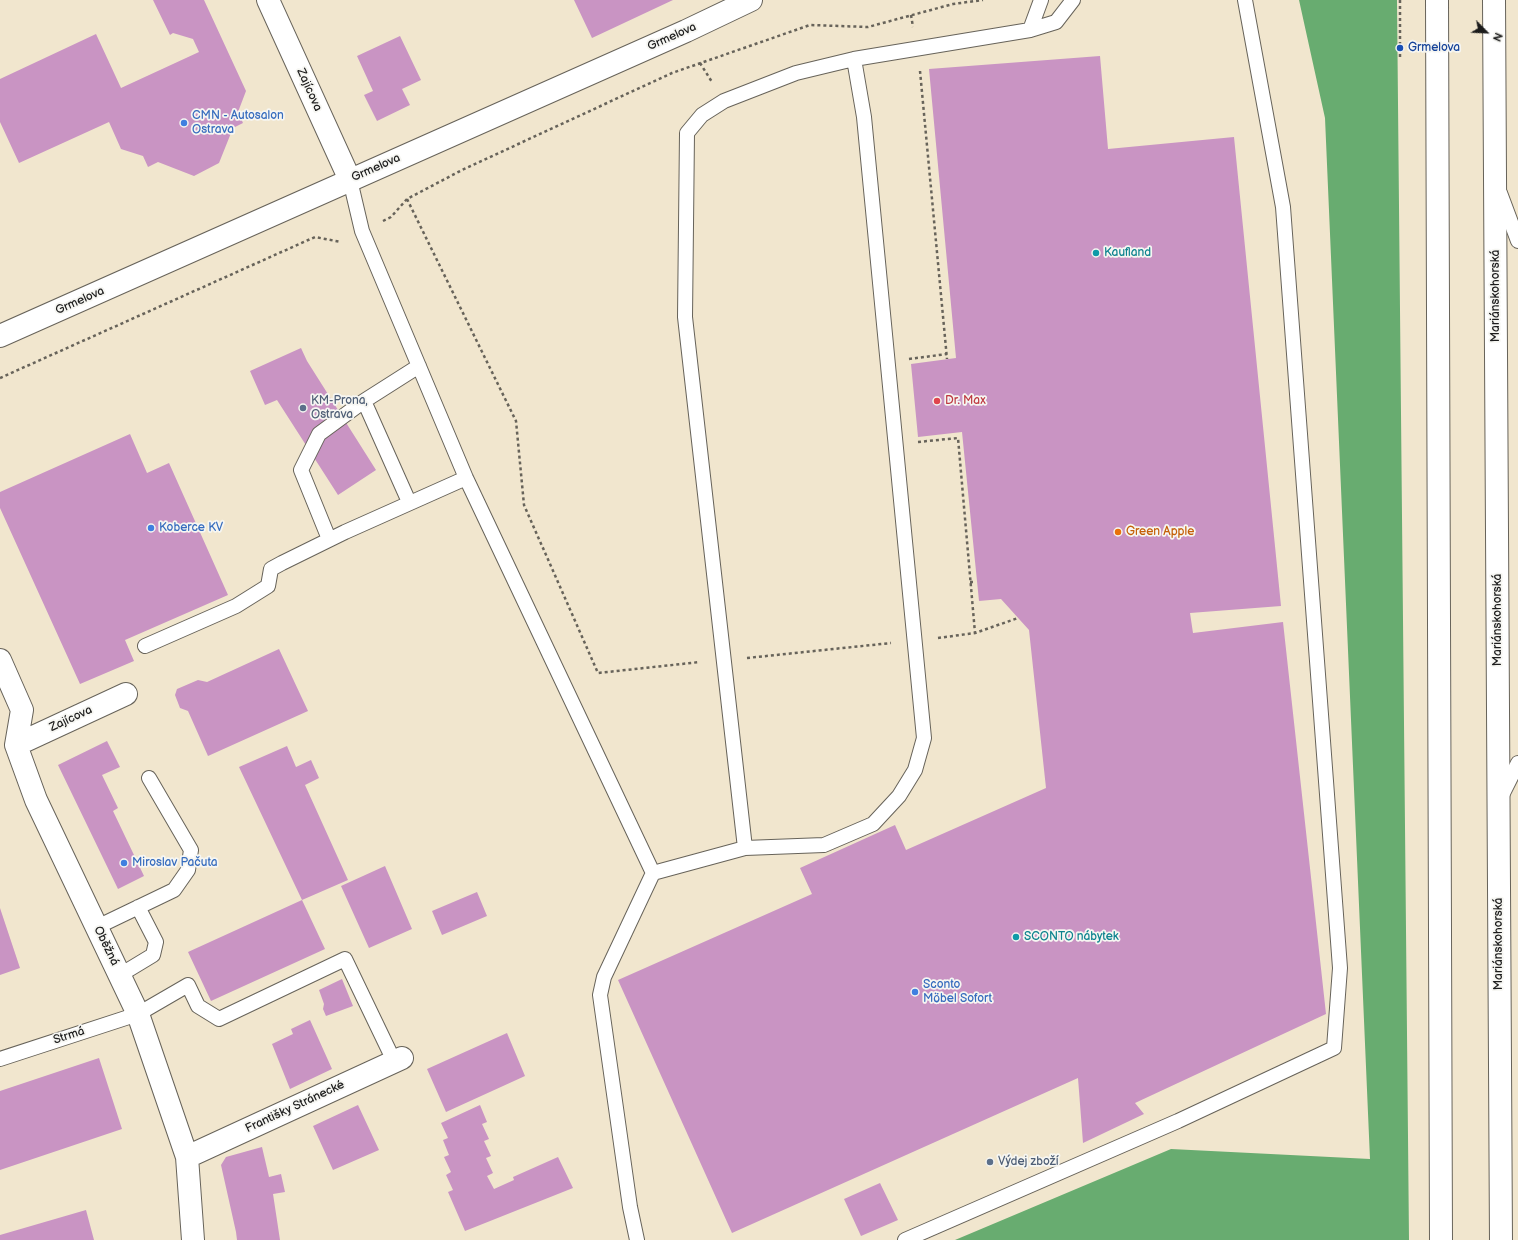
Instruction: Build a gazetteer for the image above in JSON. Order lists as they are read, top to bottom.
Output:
{
  "streets": {
    "main road": [
      "Grmelova",
      "Zajícova",
      "Mariánskohorská",
      "Oběžná",
      "Františky Stránecké"
    ],
    "lane": ["Strmá"]
  },
  "crossings": [
    ["Grmelova", "Zajícova"],
    ["Zajícova", "Oběžná"],
    ["Oběžná", "Strmá"],
    ["Oběžná", "Františky Stránecké"],
    ["Strmá", "Františky Stránecké"]
  ],
  "places": [
    "Grmelova",
    "CMN - Autosalon Ostrava",
    "Kaufland",
    "Dr. Max",
    "KM-Prona, Ostrava",
    "Koberce KV",
    "Green Apple",
    "Miroslav Pačuta",
    "SCONTO nábytek",
    "Sconto Möbel Sofort",
    "Výdej zboží"
  ],
  "north": "bottom right"
}
